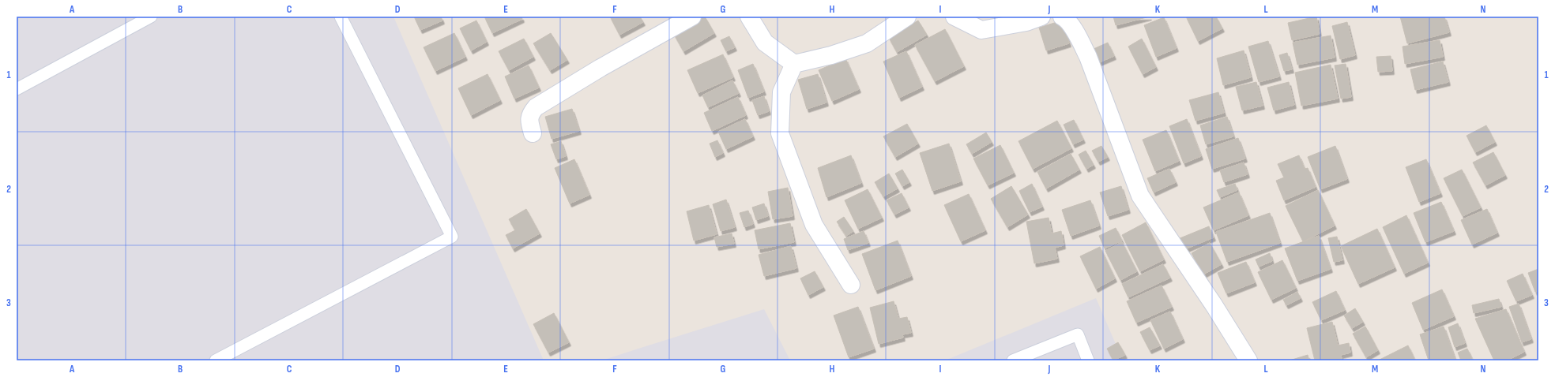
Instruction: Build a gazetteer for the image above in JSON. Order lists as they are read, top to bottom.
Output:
{
  "grid": {
    "columns": [
      "A",
      "B",
      "C",
      "D",
      "E",
      "F",
      "G",
      "H",
      "I",
      "J",
      "K",
      "L",
      "M",
      "N"
    ],
    "rows": ["1", "2", "3"]
  }
}
